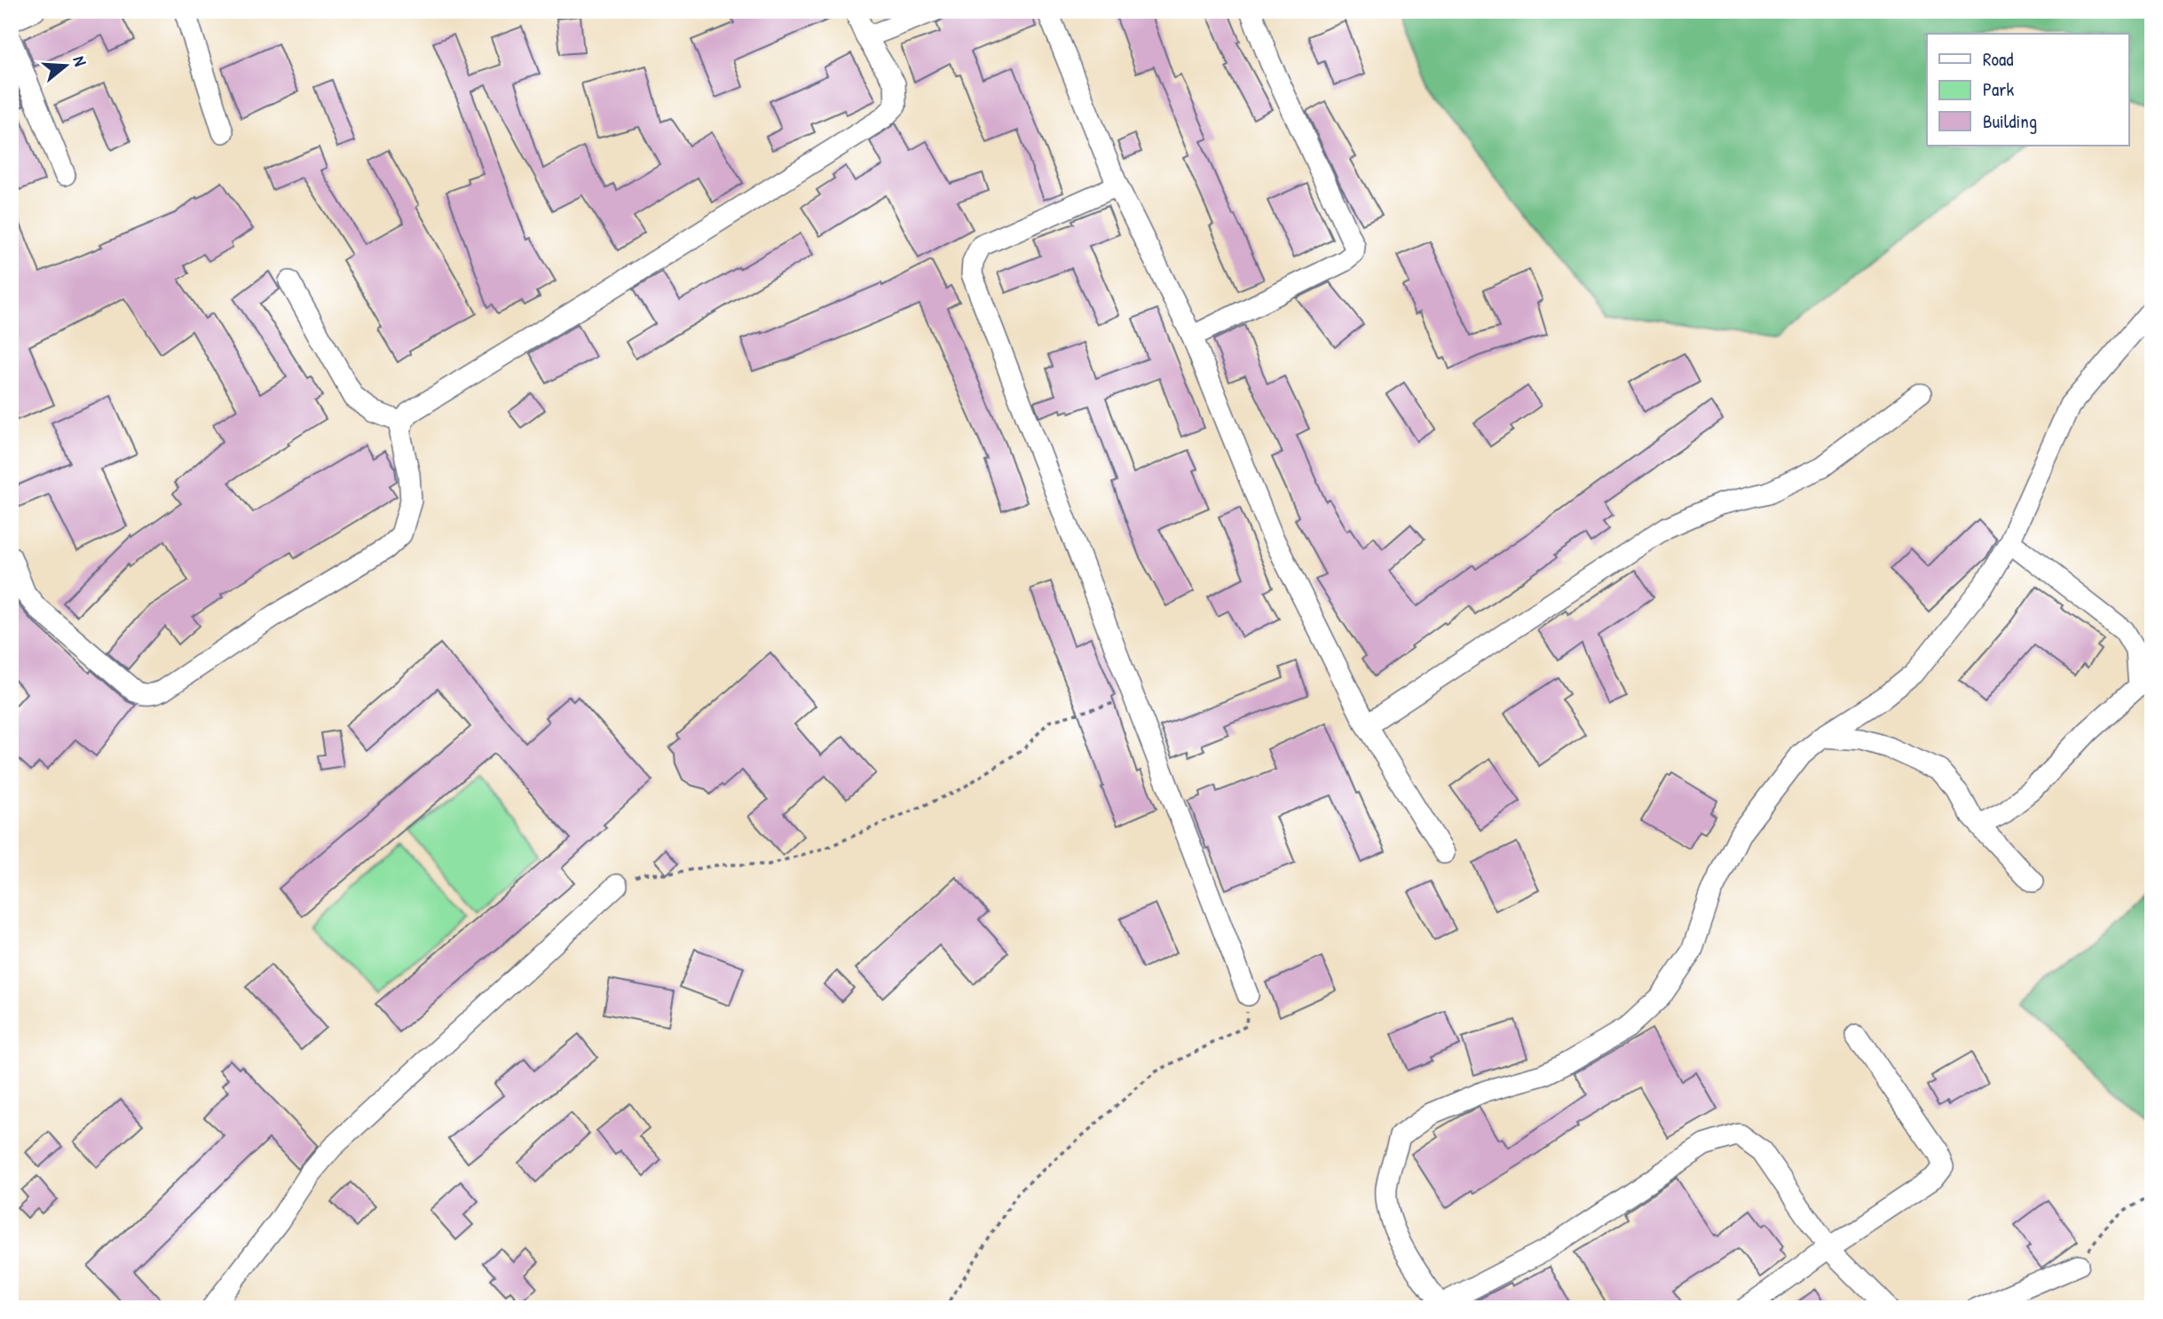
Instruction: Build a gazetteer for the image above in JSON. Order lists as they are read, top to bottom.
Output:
{
  "legend": ["Road", "Park", "Building"],
  "north": "right"
}
